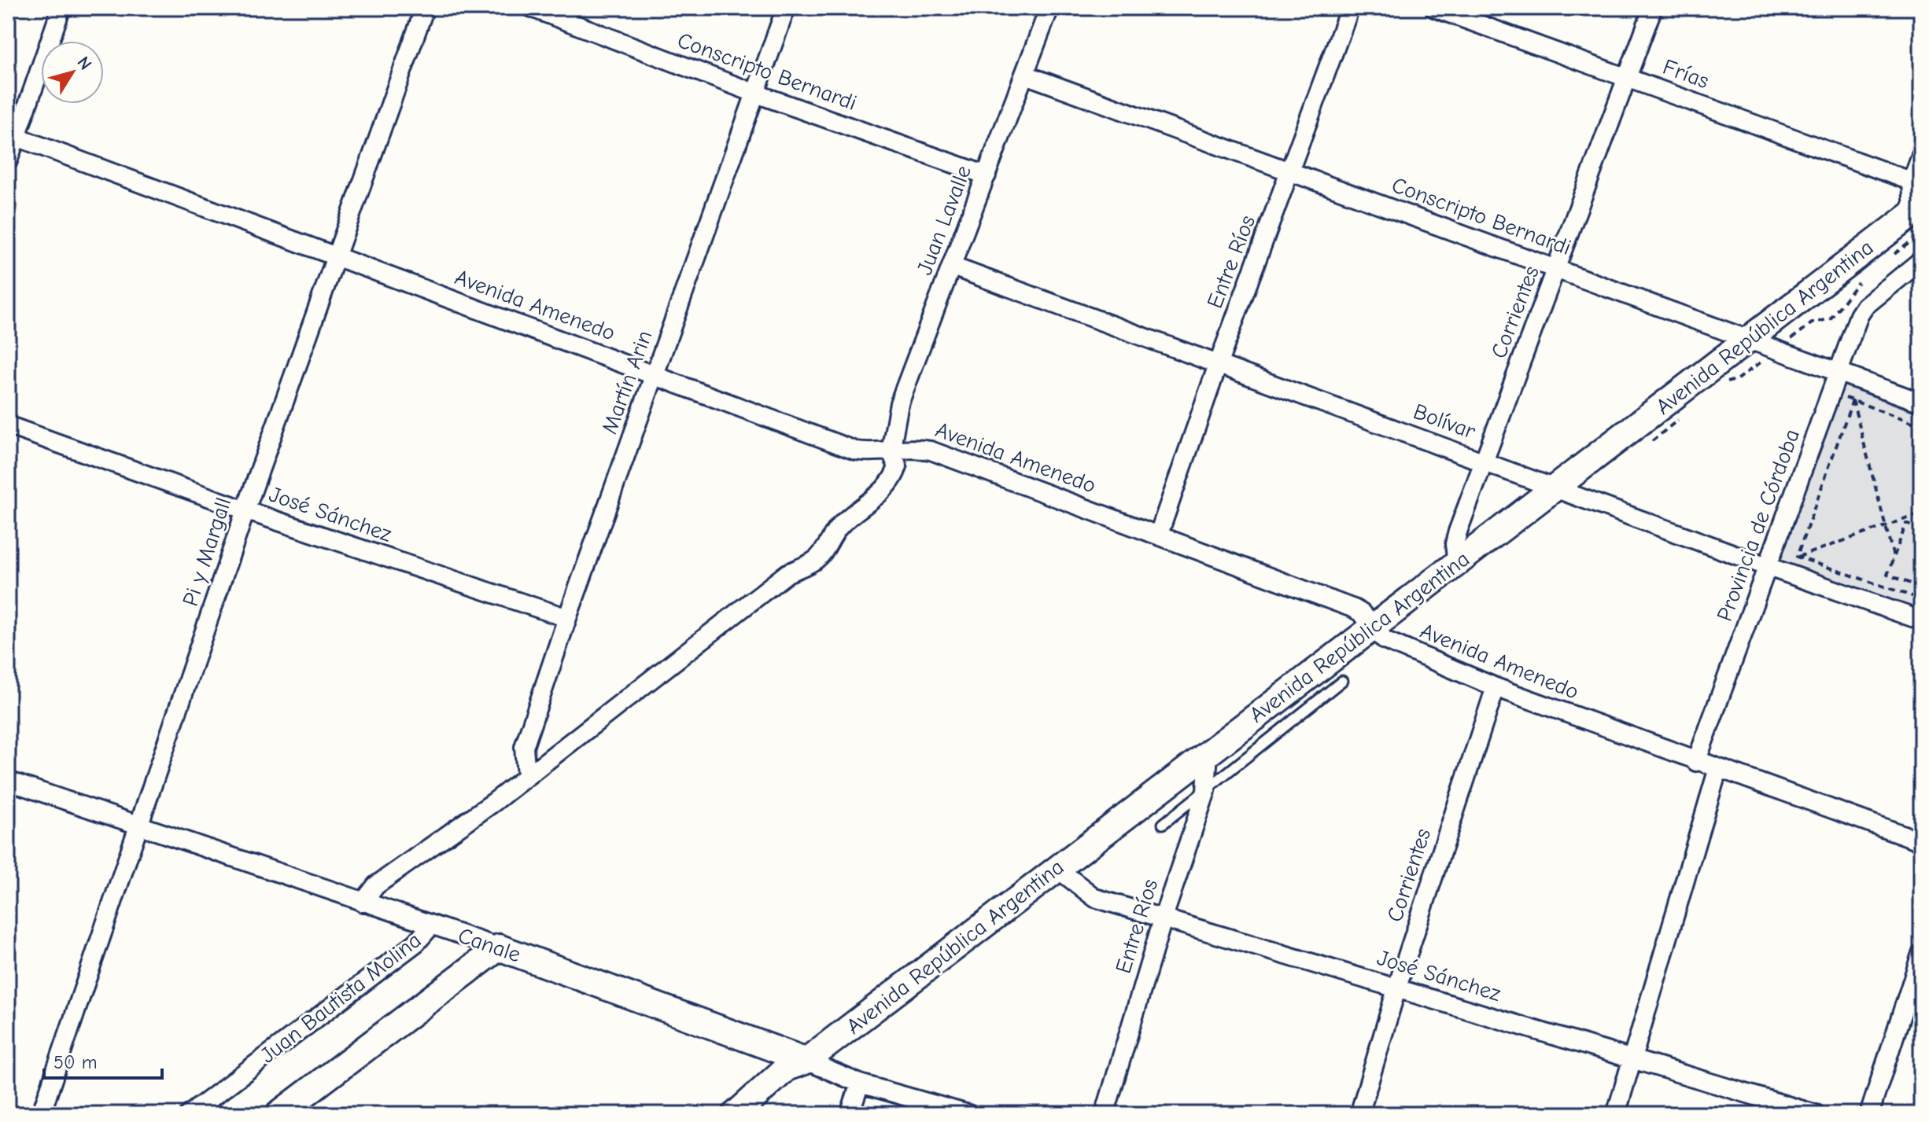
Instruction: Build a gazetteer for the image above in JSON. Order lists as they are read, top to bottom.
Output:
{
  "streets": {
    "main road": ["Avenida República Argentina", "Canale"],
    "street": [
      "Conscripto Bernardi",
      "Frías",
      "Juan Lavalle",
      "Entre Ríos",
      "Avenida Amenedo",
      "Corrientes",
      "Martín Arin",
      "Bolívar",
      "José Sánchez",
      "Provincia de Córdoba",
      "Pi y Margall",
      "Juan Bautista Molina"
    ]
  },
  "crossings": [
    ["Conscripto Bernardi", "Juan Lavalle"],
    ["Conscripto Bernardi", "Entre Ríos"],
    ["Conscripto Bernardi", "Corrientes"],
    ["Conscripto Bernardi", "Avenida República Argentina"],
    ["Conscripto Bernardi", "Martín Arin"],
    ["Conscripto Bernardi", "Provincia de Córdoba"],
    ["Frías", "Corrientes"],
    ["Frías", "Avenida República Argentina"],
    ["Juan Lavalle", "Avenida Amenedo"],
    ["Juan Lavalle", "Martín Arin"],
    ["Juan Lavalle", "Bolívar"],
    ["Entre Ríos", "Avenida Amenedo"],
    ["Entre Ríos", "Avenida República Argentina"],
    ["Entre Ríos", "Bolívar"],
    ["Entre Ríos", "José Sánchez"],
    ["Avenida Amenedo", "Corrientes"],
    ["Avenida Amenedo", "Avenida República Argentina"],
    ["Avenida Amenedo", "Martín Arin"],
    ["Avenida Amenedo", "Provincia de Córdoba"],
    ["Avenida Amenedo", "Pi y Margall"],
    ["Corrientes", "Avenida República Argentina"],
    ["Corrientes", "Bolívar"],
    ["Corrientes", "José Sánchez"],
    ["Avenida República Argentina", "Bolívar"],
    ["Avenida República Argentina", "José Sánchez"],
    ["Avenida República Argentina", "Canale"],
    ["Martín Arin", "José Sánchez"],
    ["Bolívar", "Provincia de Córdoba"],
    ["José Sánchez", "Pi y Margall"],
    ["Pi y Margall", "Canale"],
    ["Canale", "Juan Bautista Molina"]
  ],
  "scale_bar": "50 m",
  "north": "top right"
}
